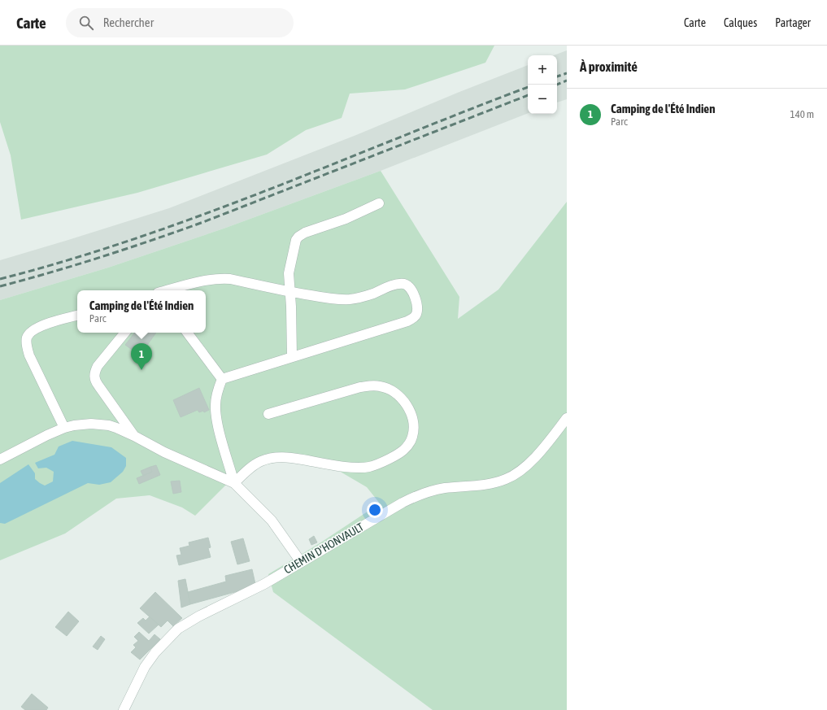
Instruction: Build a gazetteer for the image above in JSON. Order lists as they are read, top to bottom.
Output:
{
  "streets": {
    "street": ["CHEMIN D'HONVAULT"]
  },
  "page": {
    "header": "Carte",
    "search": "Rechercher",
    "nav": ["Carte", "Calques", "Partager"],
    "heading": "À proximité",
    "map_buttons": ["+", "−"],
    "list": [
      {
        "mark": "1",
        "name": "Camping de l'Été Indien",
        "note": "Parc",
        "value": "140 m"
      }
    ],
    "popup": ["Camping de l'Été Indien", "Parc"],
    "pins": "1"
  }
}
